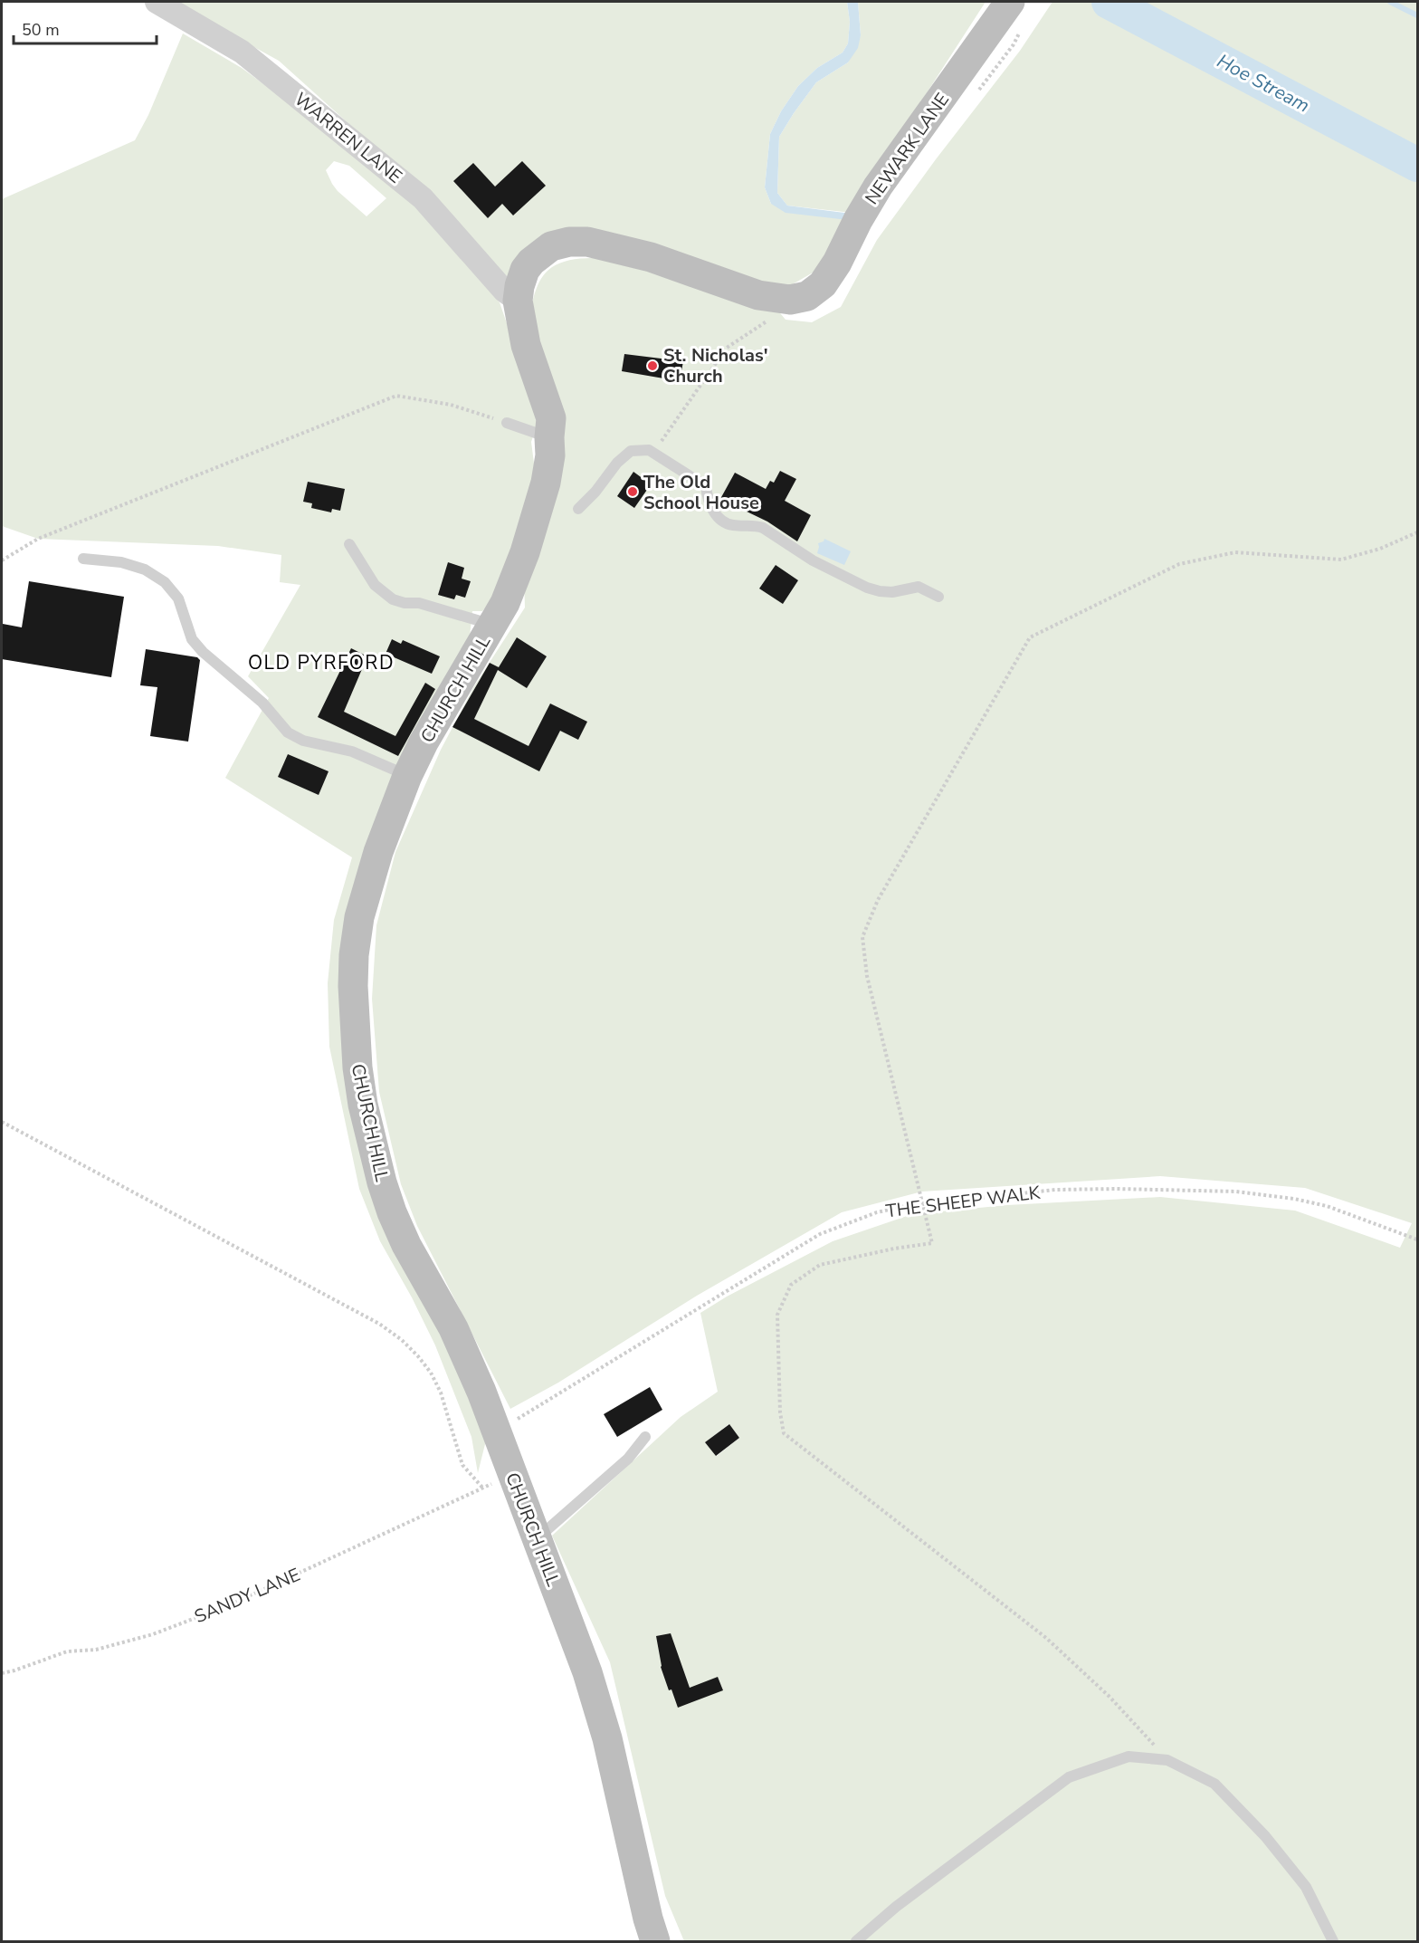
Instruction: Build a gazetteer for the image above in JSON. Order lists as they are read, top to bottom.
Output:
{
  "streets": {
    "main road": ["NEWARK LANE", "CHURCH HILL"],
    "street": ["WARREN LANE"],
    "path": ["THE SHEEP WALK", "SANDY LANE"]
  },
  "crossings": [
    ["WARREN LANE", "NEWARK LANE"],
    ["WARREN LANE", "CHURCH HILL"],
    ["NEWARK LANE", "CHURCH HILL"],
    ["CHURCH HILL", "THE SHEEP WALK"]
  ],
  "districts": ["OLD PYRFORD"],
  "water": ["Hoe Stream"],
  "places": ["St. Nicholas' Church", "The Old School House"],
  "scale_bar": "50 m"
}
